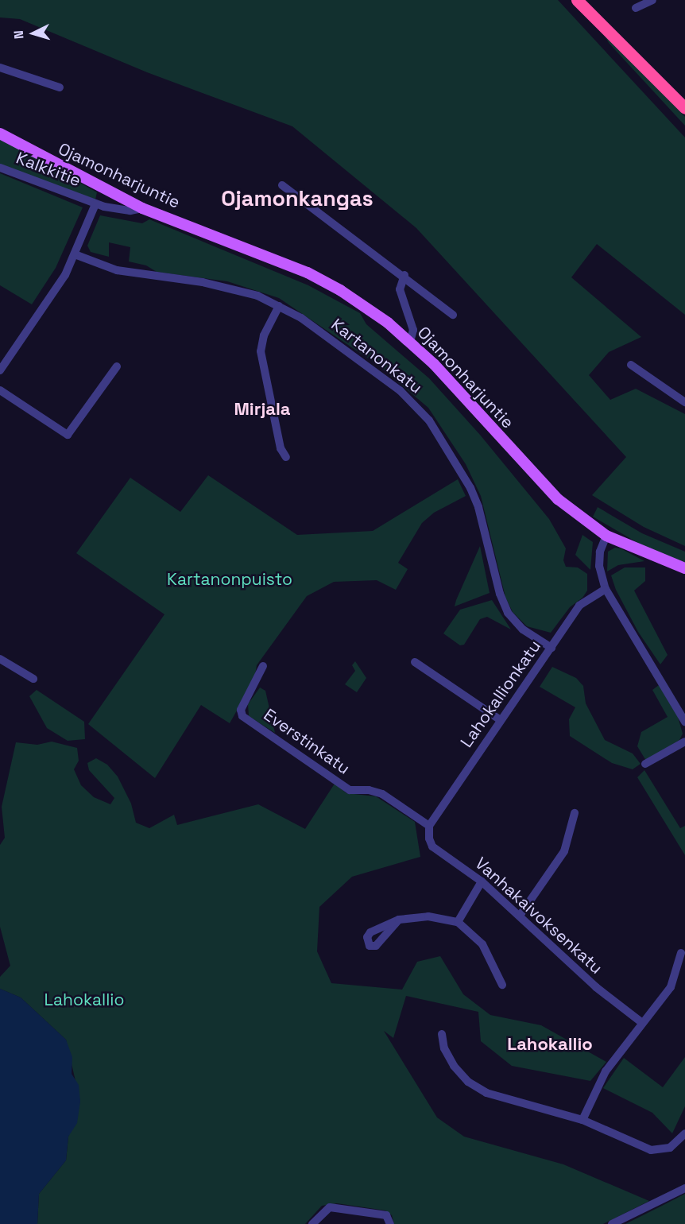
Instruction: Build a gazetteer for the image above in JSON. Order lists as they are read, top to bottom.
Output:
{
  "streets": {
    "main road": ["Ojamonharjuntie"],
    "street": [
      "Kalkkitie",
      "Kartanonkatu",
      "Lahokallionkatu",
      "Everstinkatu",
      "Vanhakaivoksenkatu"
    ]
  },
  "crossings": [
    ["Kalkkitie", "Ojamonharjuntie"],
    ["Kartanonkatu", "Lahokallionkatu"],
    ["Lahokallionkatu", "Everstinkatu"],
    ["Lahokallionkatu", "Vanhakaivoksenkatu"],
    ["Everstinkatu", "Vanhakaivoksenkatu"]
  ],
  "districts": ["Ojamonkangas", "Mirjala", "Lahokallio"],
  "parks": ["Kartanonpuisto", "Lahokallio"],
  "north": "left"
}
